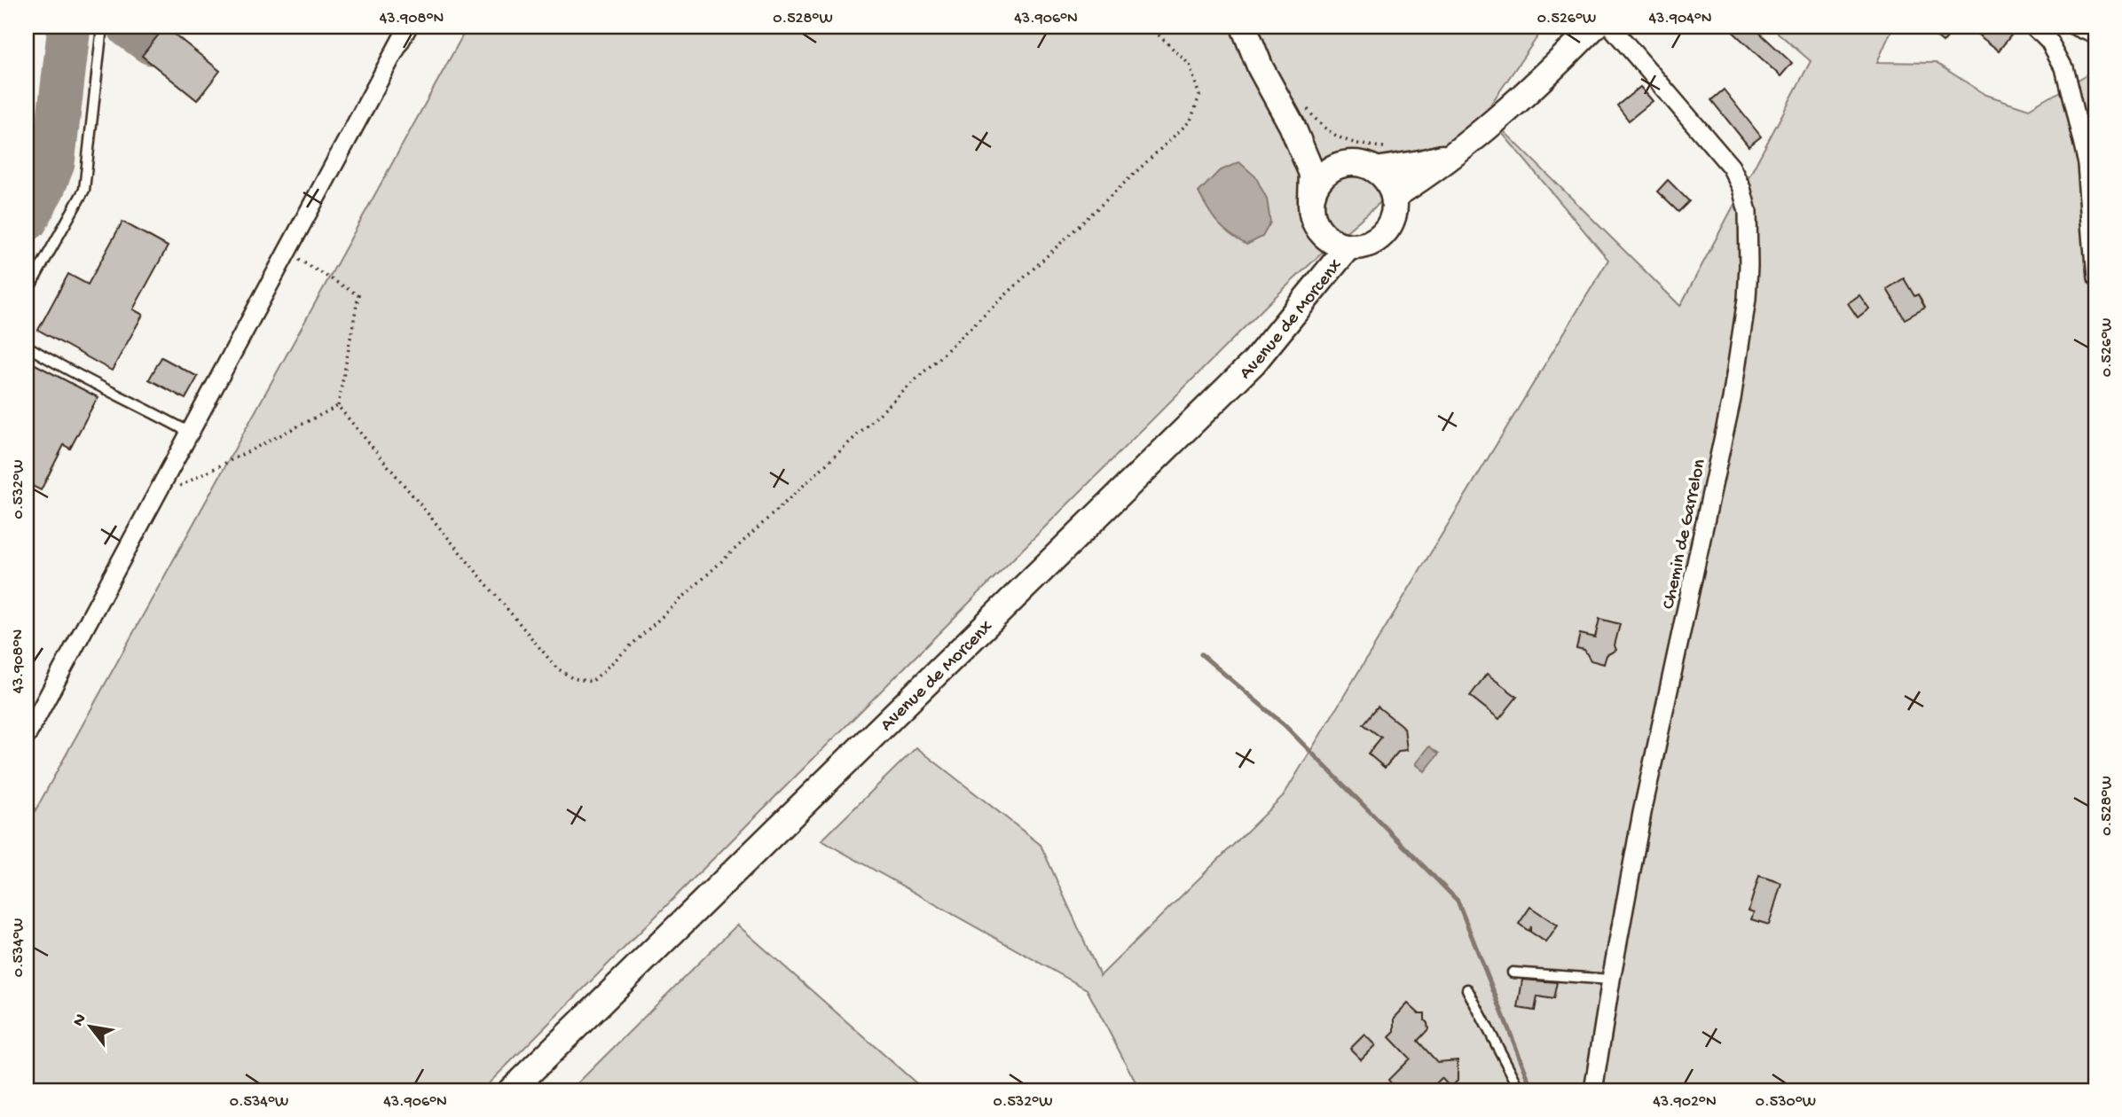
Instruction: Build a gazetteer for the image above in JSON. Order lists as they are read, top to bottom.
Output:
{
  "streets": {
    "main road": ["Avenue de Morcenx"],
    "street": ["Chemin de Garrelon"]
  },
  "north": "top left",
  "coordinates": [
    "43.908°N",
    "0.528°W",
    "43.906°N",
    "0.526°W",
    "43.904°N",
    "0.532°W",
    "0.534°W",
    "43.902°N",
    "0.530°W"
  ]
}
